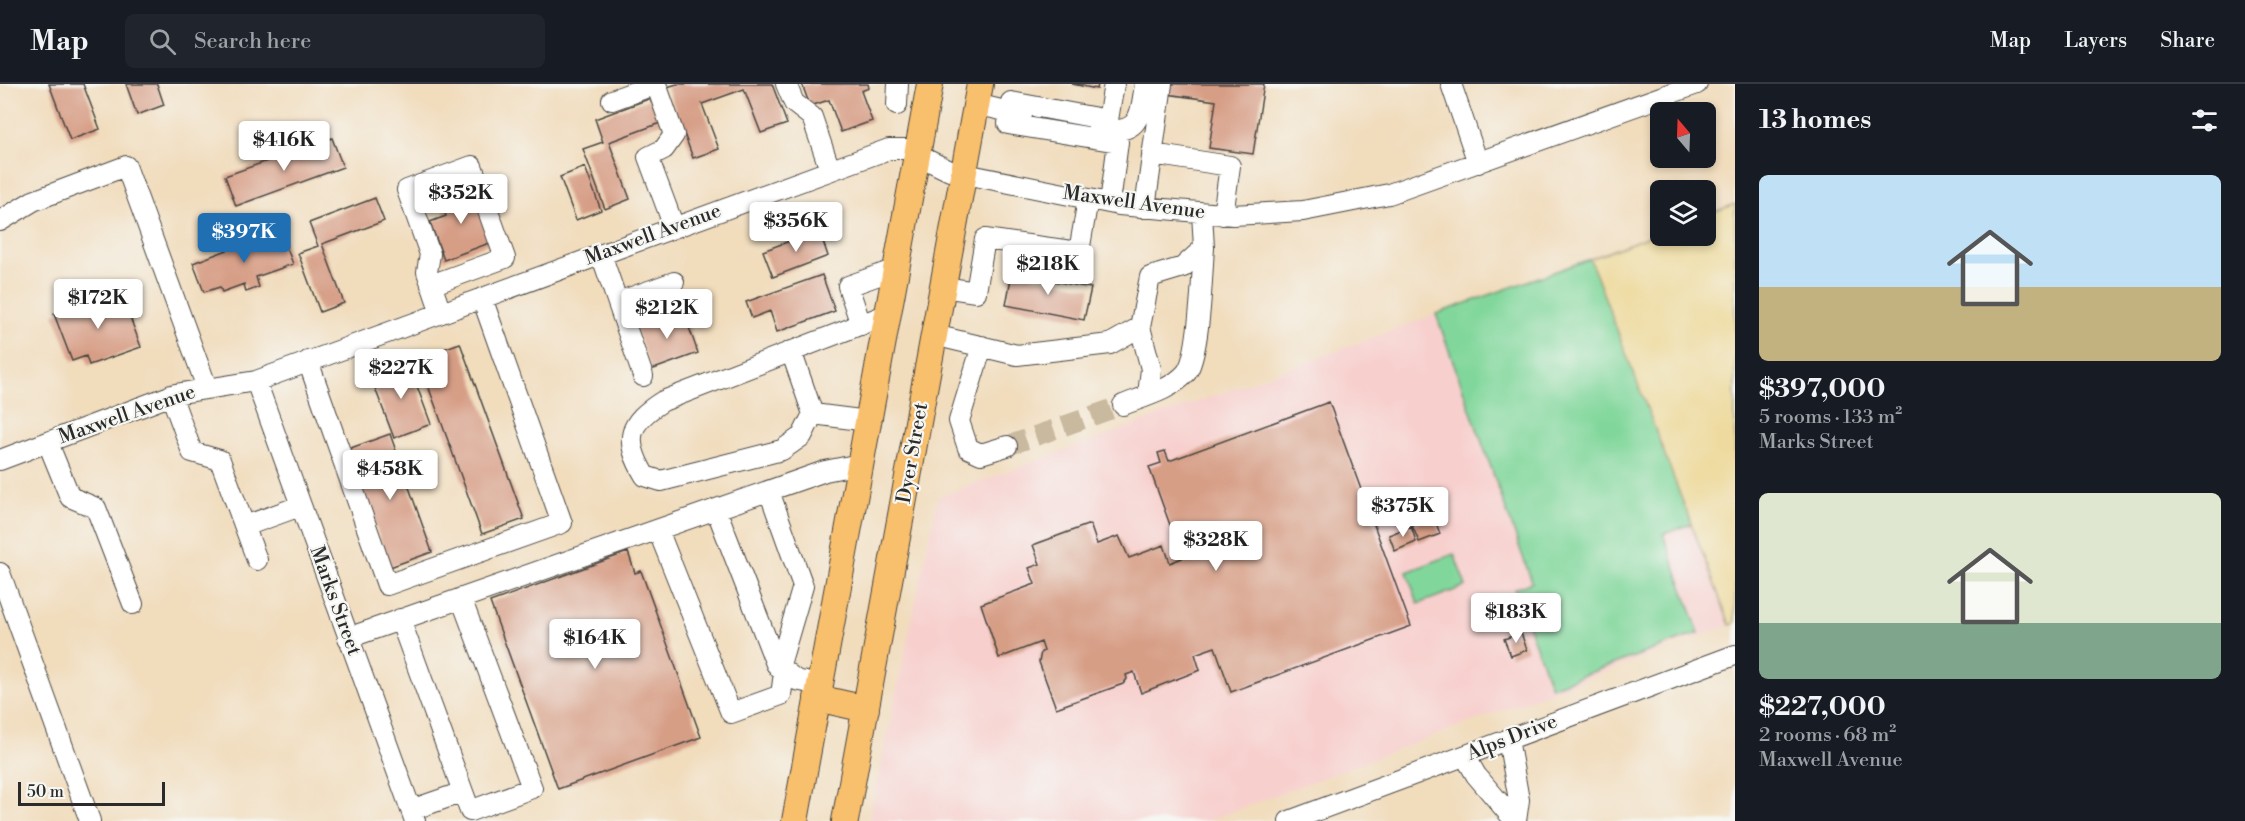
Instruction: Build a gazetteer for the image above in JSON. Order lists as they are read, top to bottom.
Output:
{
  "streets": {
    "main road": ["Dyer Street"],
    "street": ["Maxwell Avenue", "Marks Street", "Alps Drive"]
  },
  "crossings": [
    ["Maxwell Avenue", "Dyer Street"],
    ["Maxwell Avenue", "Marks Street"]
  ],
  "scale_bar": "50 m",
  "north": "top",
  "page": {
    "header": "Map",
    "search": "Search here",
    "nav": ["Map", "Layers", "Share"],
    "heading": "13 homes",
    "price": [
      "$416K",
      "$352K",
      "$356K",
      "$397K",
      "$218K",
      "$172K",
      "$212K",
      "$227K",
      "$458K",
      "$375K",
      "$328K",
      "$183K",
      "$164K"
    ],
    "list": [
      {
        "name": "$397,000",
        "note": "5 rooms · 133 m² · Marks Street"
      },
      {
        "name": "$227,000",
        "note": "2 rooms · 68 m² · Maxwell Avenue"
      }
    ],
    "scale": "50 m"
  }
}
